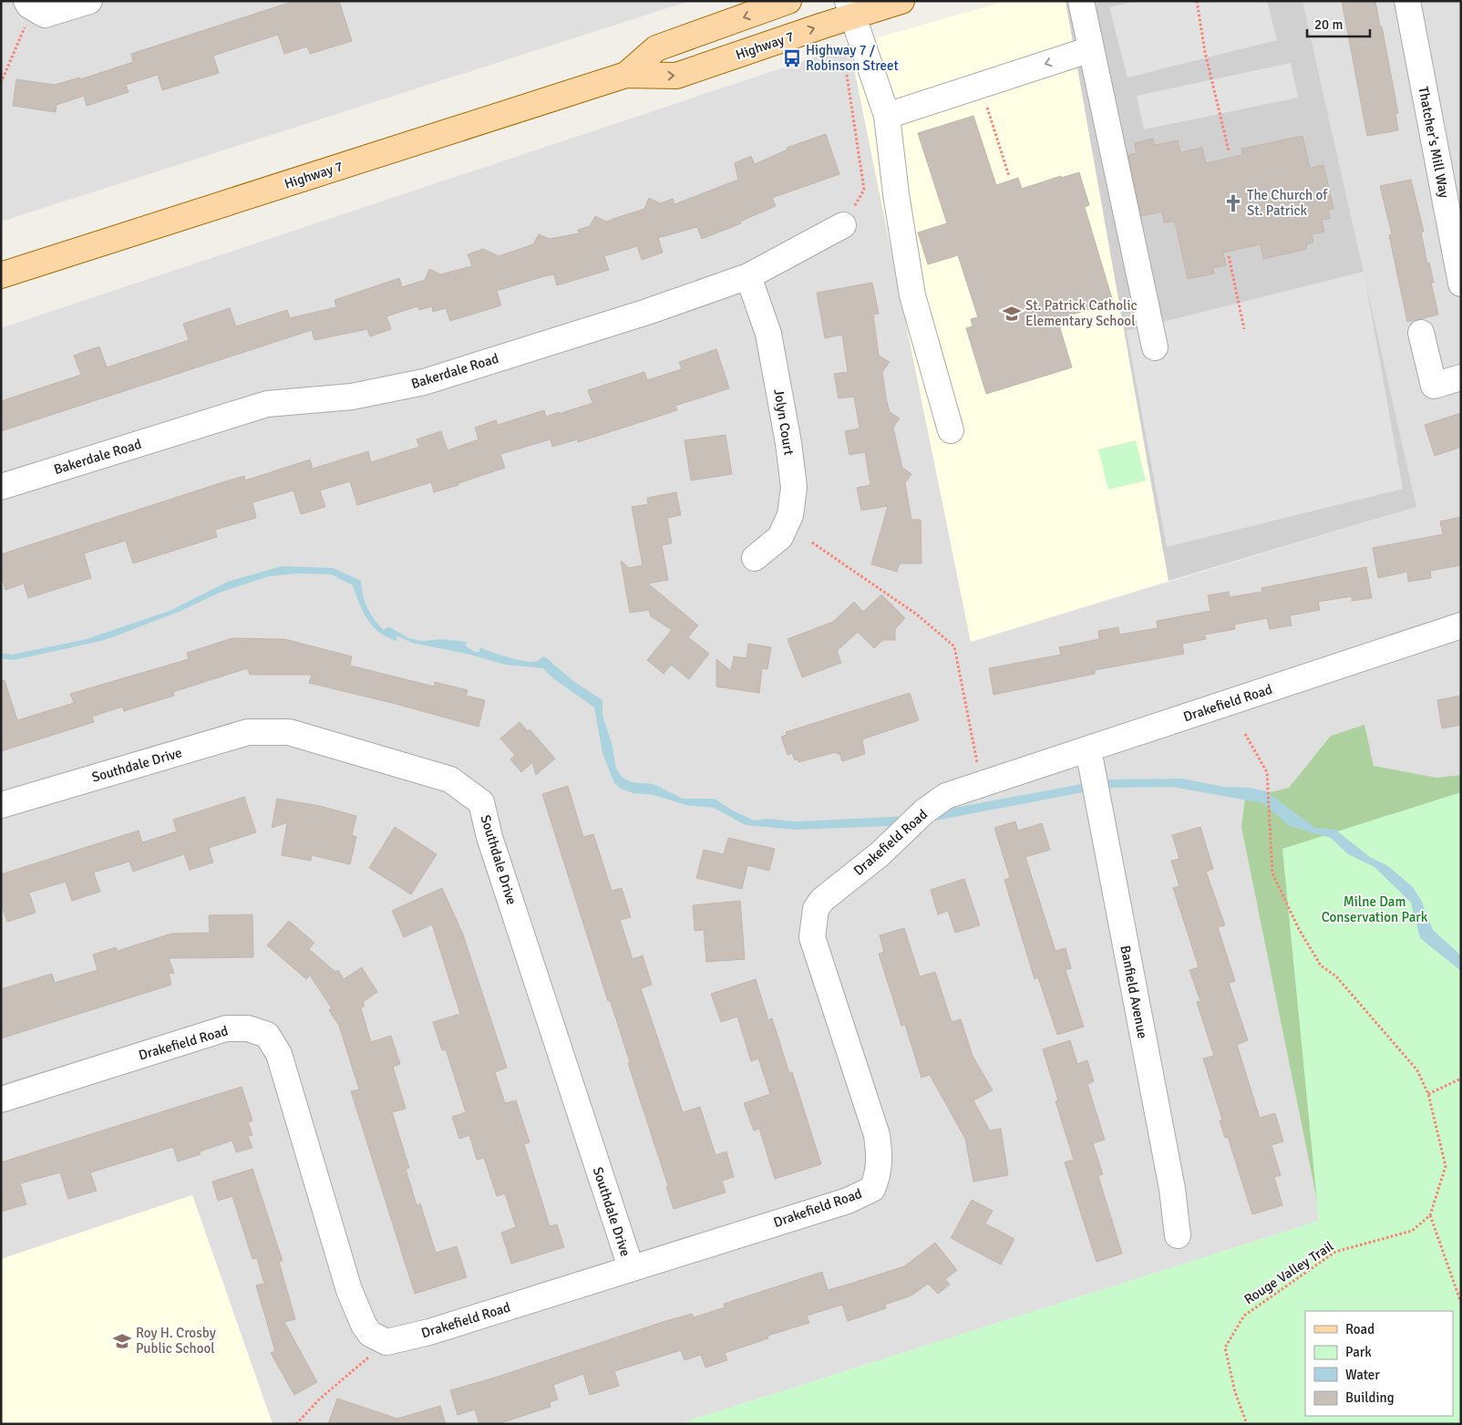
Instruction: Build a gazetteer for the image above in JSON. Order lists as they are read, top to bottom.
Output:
{
  "streets": {
    "main road": ["Highway 7"],
    "street": [
      "Thatcher's Mill Way",
      "Bakerdale Road",
      "Jolyn Court",
      "Drakefield Road",
      "Southdale Drive",
      "Banfield Avenue"
    ],
    "path": ["Rouge Valley Trail"]
  },
  "crossings": [
    ["Bakerdale Road", "Jolyn Court"],
    ["Drakefield Road", "Southdale Drive"],
    ["Drakefield Road", "Banfield Avenue"]
  ],
  "parks": ["Milne Dam Conservation Park"],
  "places": {
    "bus stop": ["Highway 7 / Robinson Street"],
    "church": ["The Church of St. Patrick"],
    "school or university": ["St. Patrick Catholic Elementary School", "Roy H. Crosby Public School"]
  },
  "legend": [
    "Road",
    "Park",
    "Water",
    "Building"
  ],
  "scale_bar": "20 m"
}
